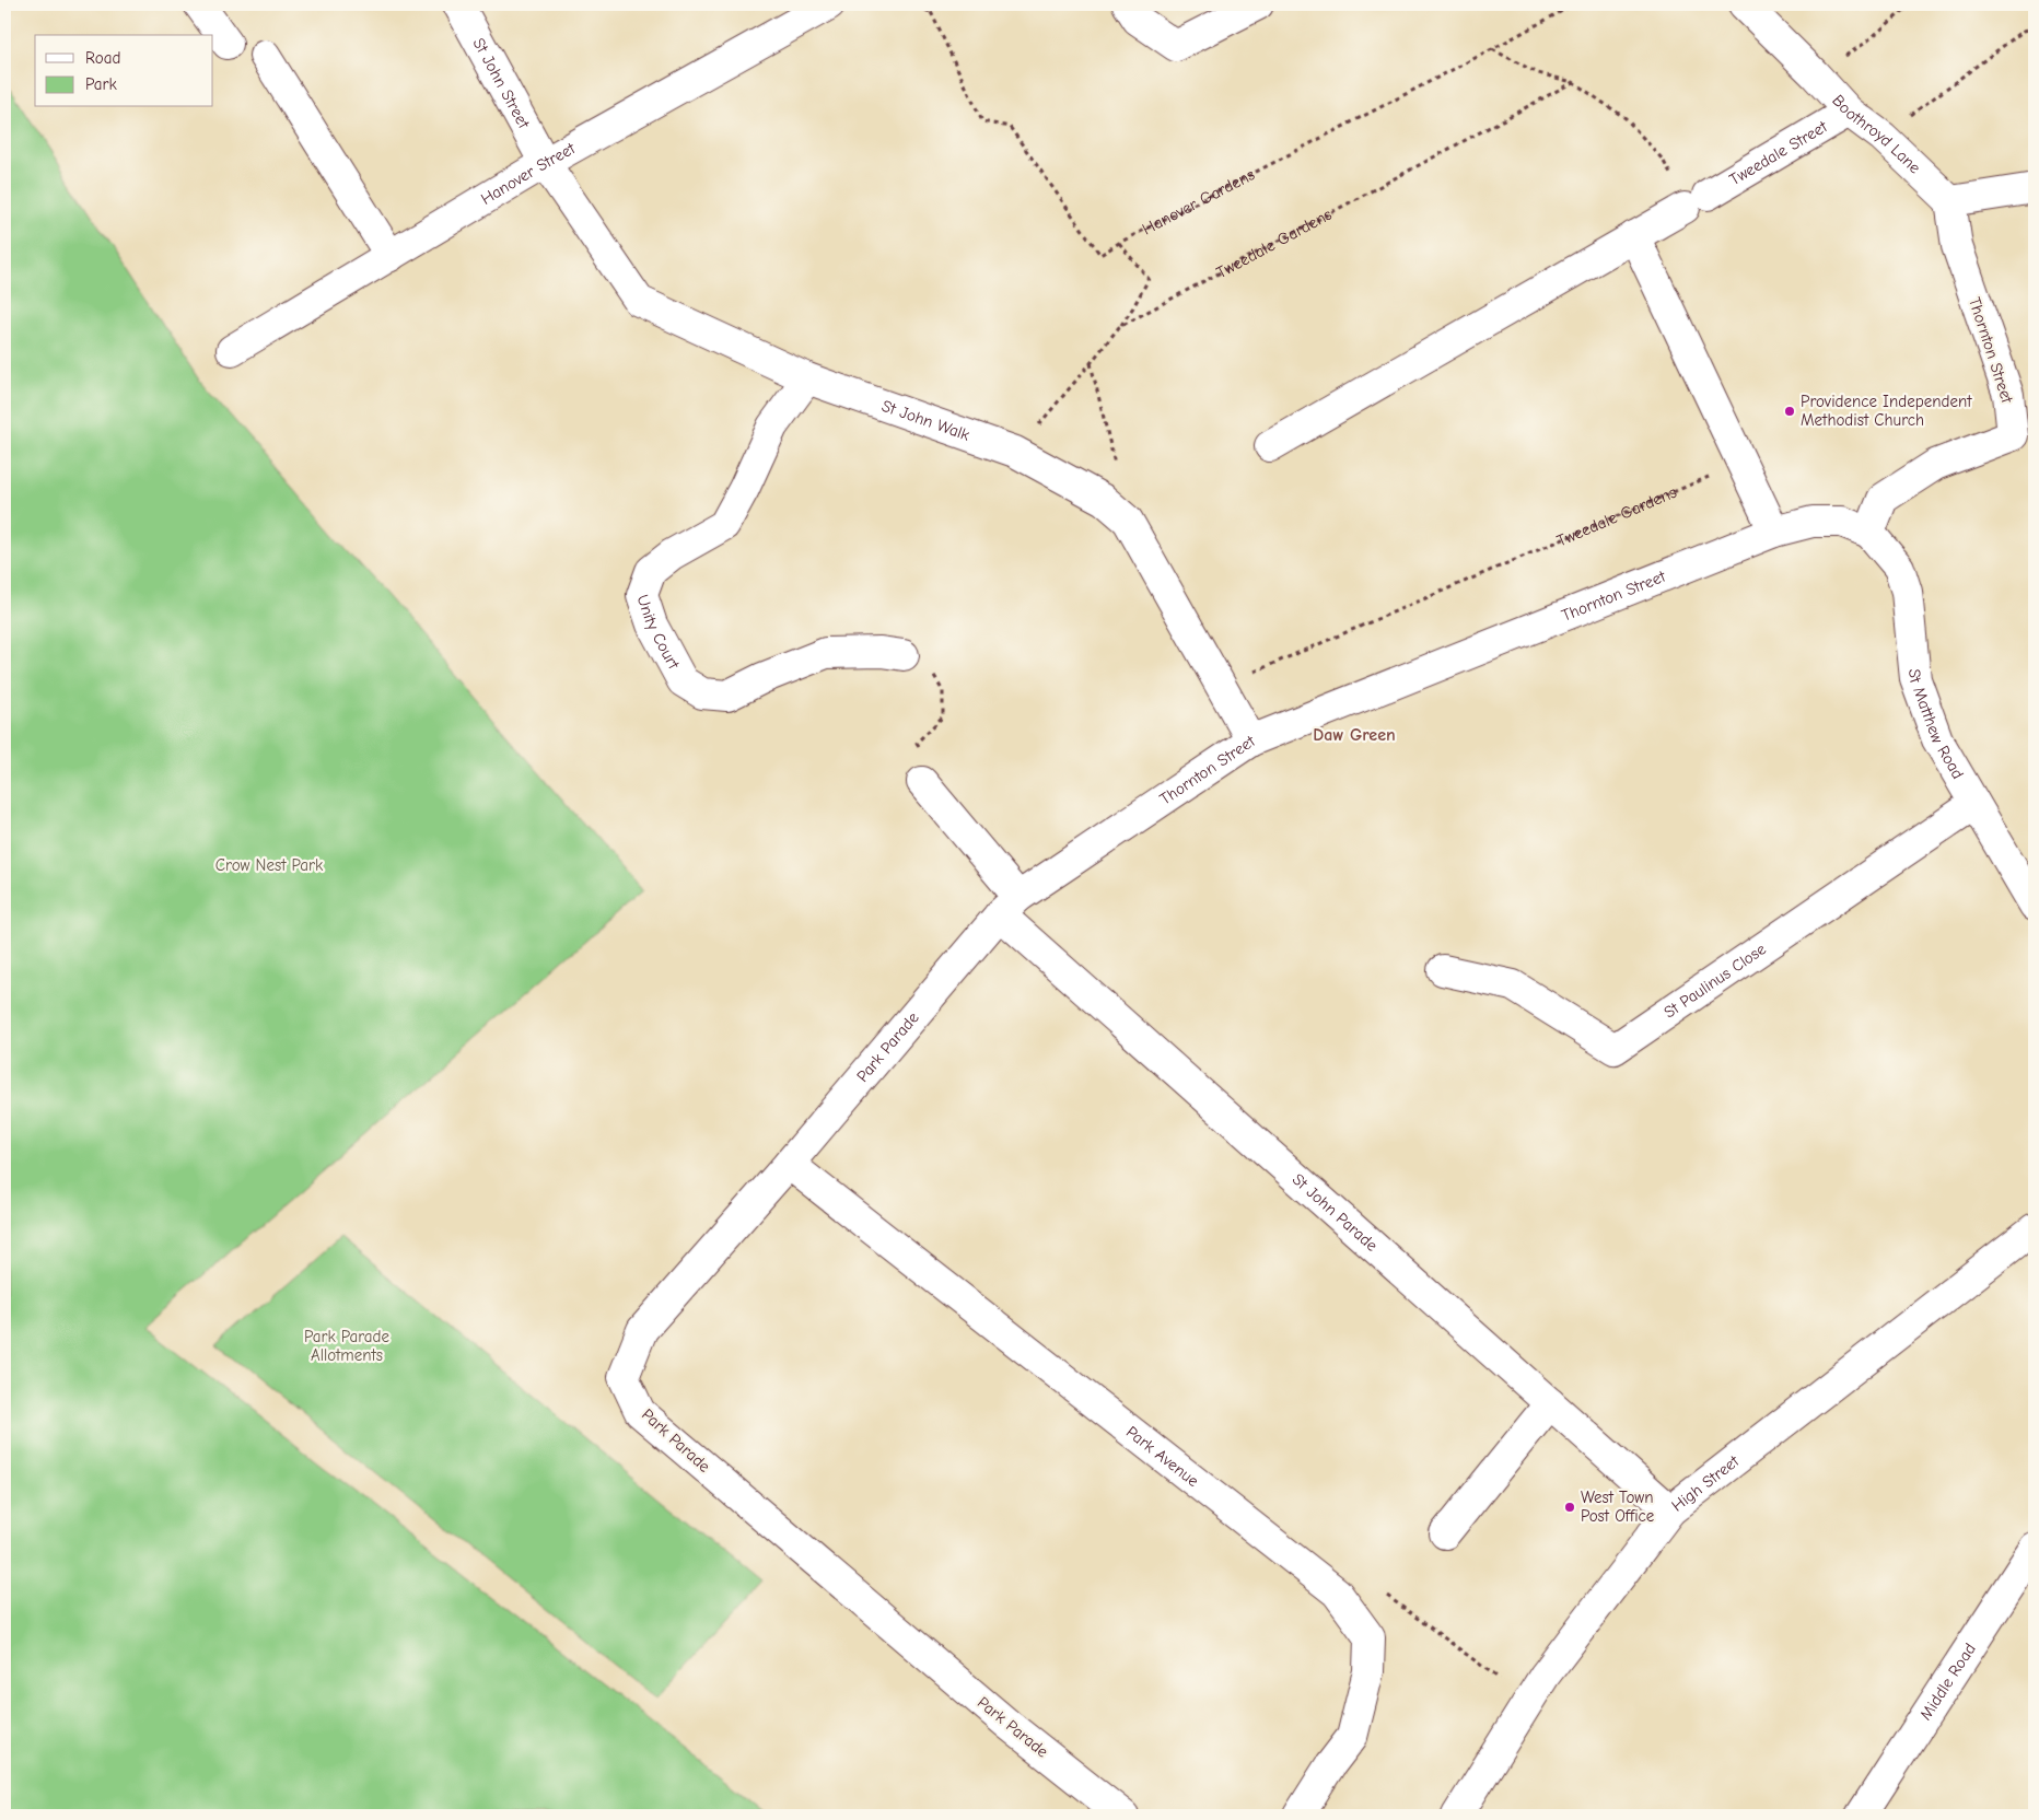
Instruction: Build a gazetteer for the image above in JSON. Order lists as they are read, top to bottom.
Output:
{
  "streets": {
    "street": [
      "St John Street",
      "Boothroyd Lane",
      "Tweedale Street",
      "Hanover Street",
      "Thornton Street",
      "St John Walk",
      "Unity Court",
      "St Matthew Road",
      "St Paulinus Close",
      "Park Parade",
      "St John Parade",
      "Park Avenue",
      "High Street",
      "Middle Road"
    ],
    "path": ["Hanover Gardens", "Tweedale Gardens"]
  },
  "crossings": [
    ["St John Street", "Hanover Street"],
    ["St John Street", "St John Walk"],
    ["Boothroyd Lane", "Tweedale Street"],
    ["Boothroyd Lane", "Thornton Street"],
    ["Hanover Street", "St John Walk"],
    ["Tweedale Gardens", "St John Walk"],
    ["Thornton Street", "St John Walk"],
    ["Thornton Street", "St Matthew Road"],
    ["Thornton Street", "Park Parade"],
    ["Thornton Street", "St John Parade"],
    ["St John Walk", "Unity Court"],
    ["St Matthew Road", "St Paulinus Close"],
    ["Park Parade", "St John Parade"],
    ["Park Parade", "Park Avenue"],
    ["St John Parade", "High Street"]
  ],
  "districts": ["Daw Green"],
  "parks": ["Crow Nest Park", "Park Parade Allotments"],
  "places": ["Providence Independent Methodist Church", "West Town Post Office"],
  "legend": ["Road", "Park"]
}
